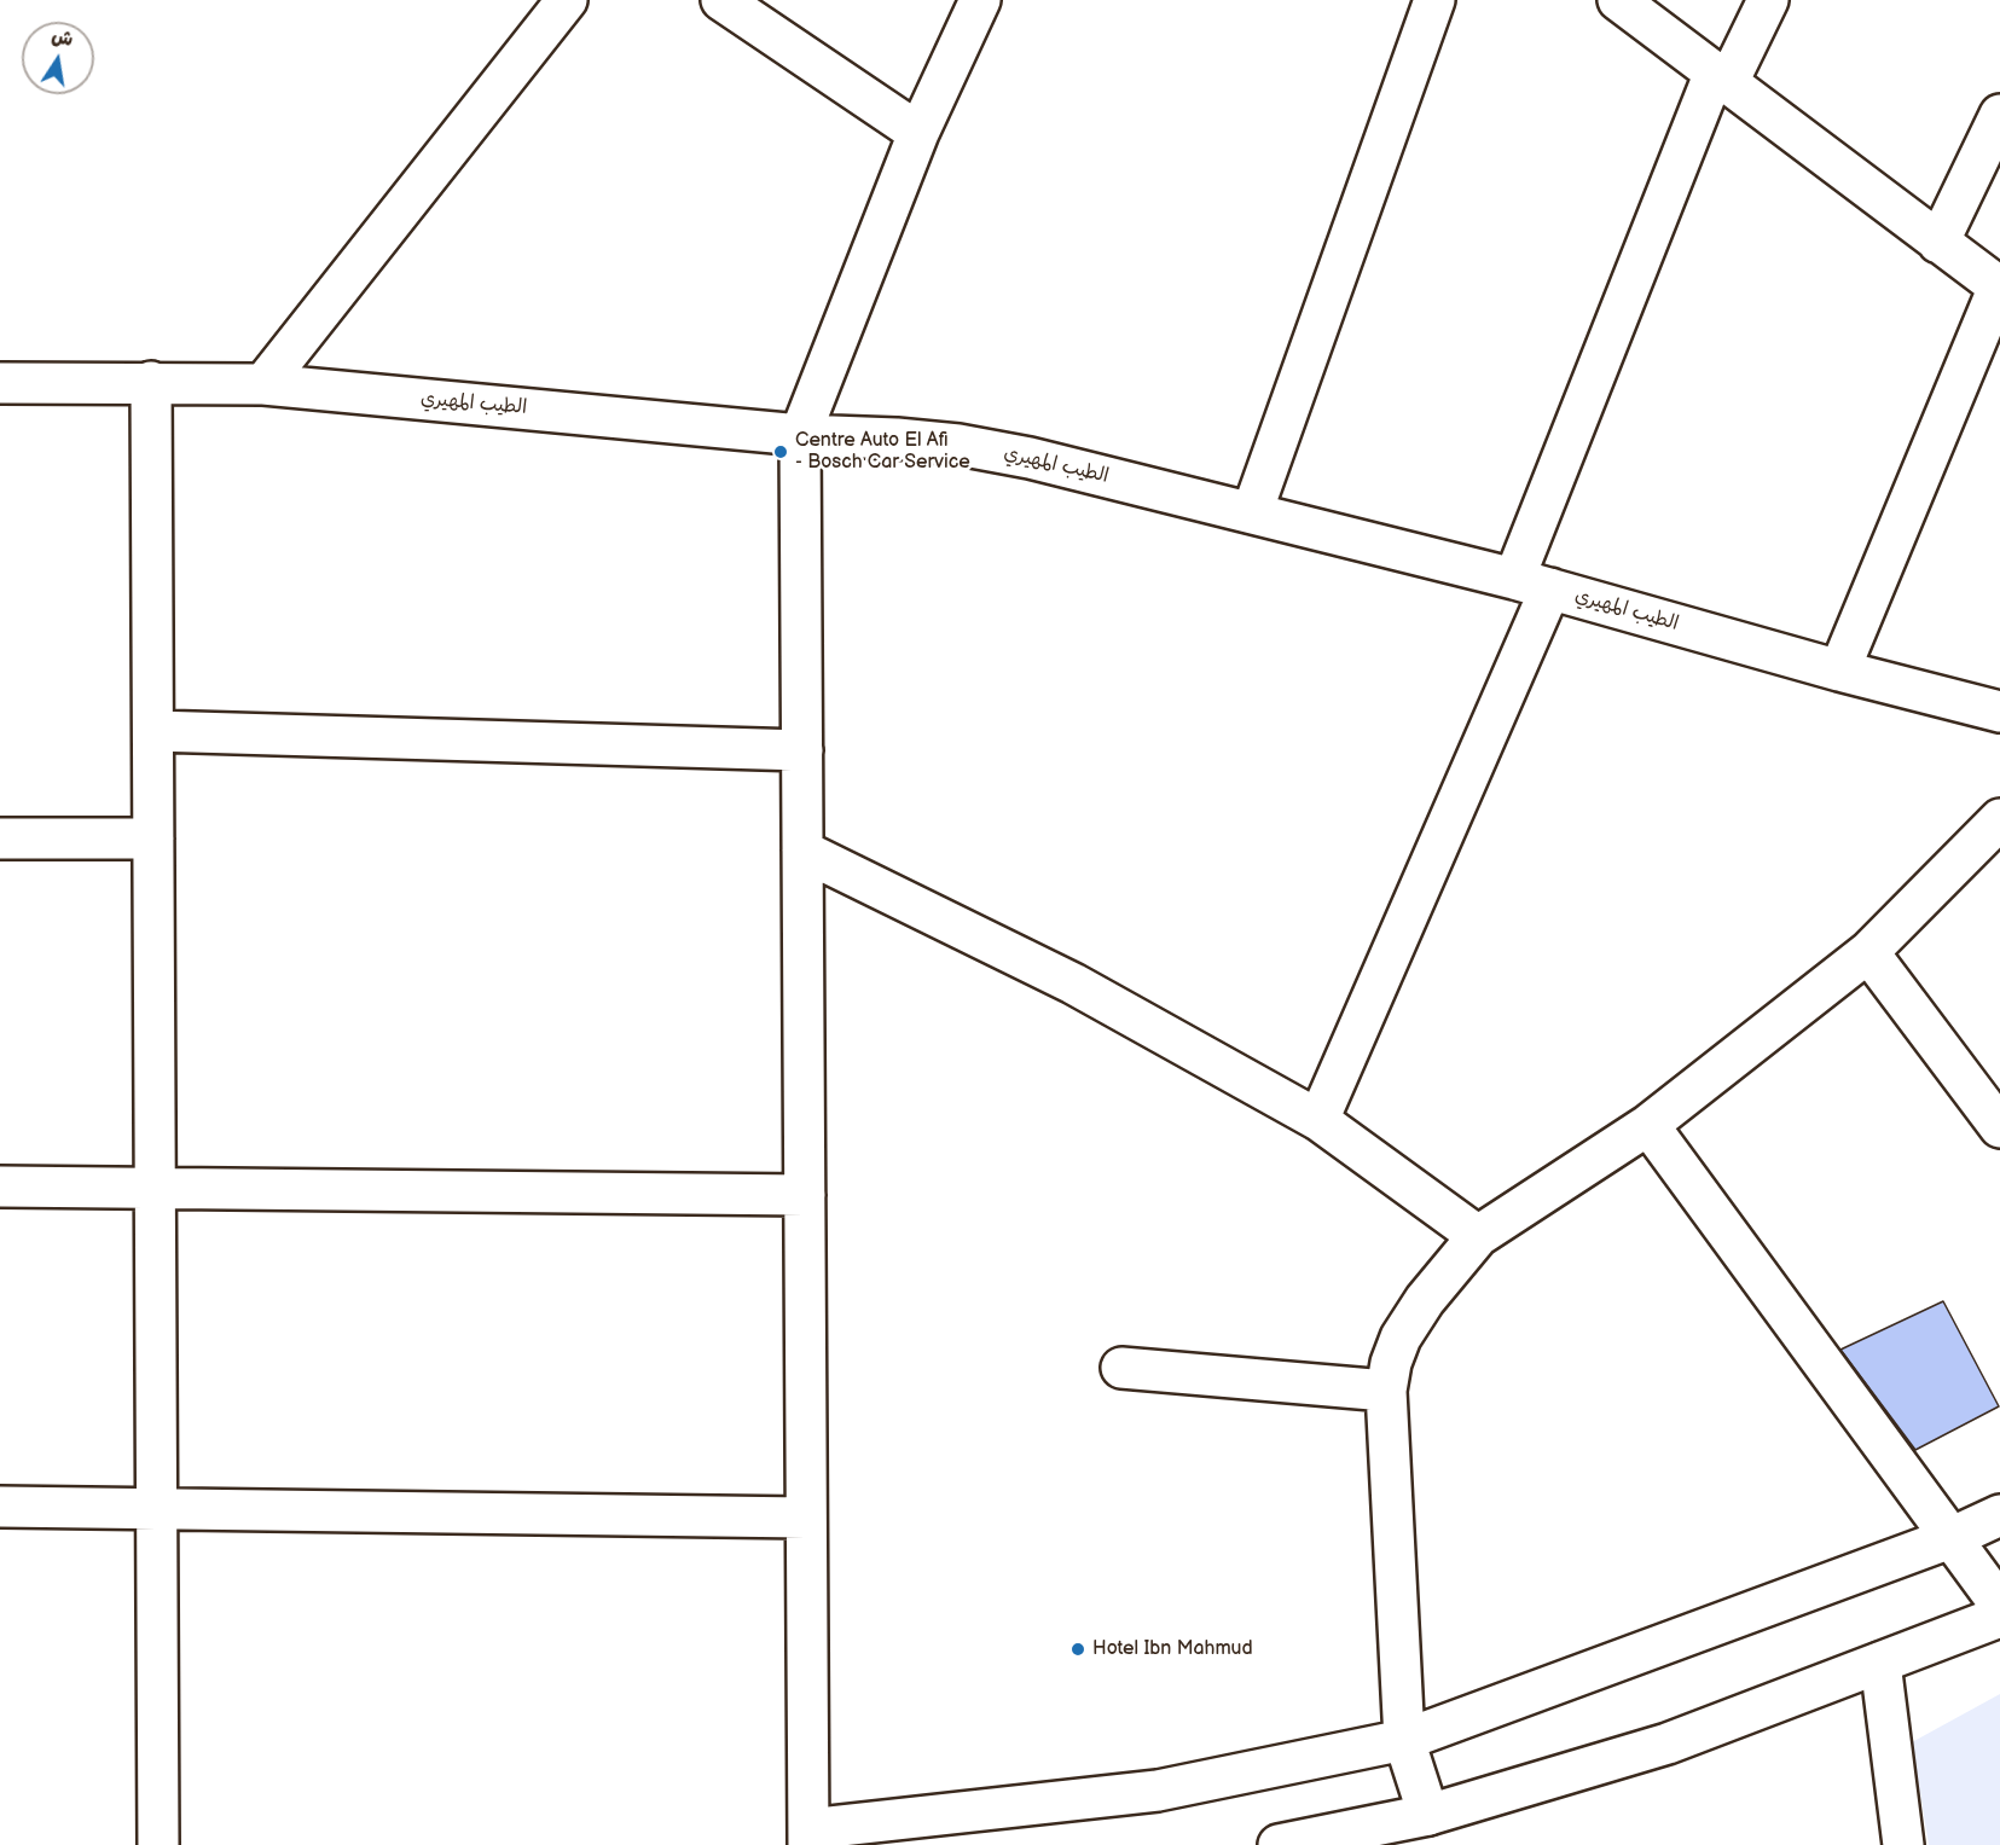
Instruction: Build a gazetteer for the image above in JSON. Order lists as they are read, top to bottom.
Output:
{
  "streets": {
    "street": ["الطيب المهيري"]
  },
  "places": ["Centre Auto El Afi - Bosch Car Service", "Hotel Ibn Mahmud"],
  "north": "top"
}
